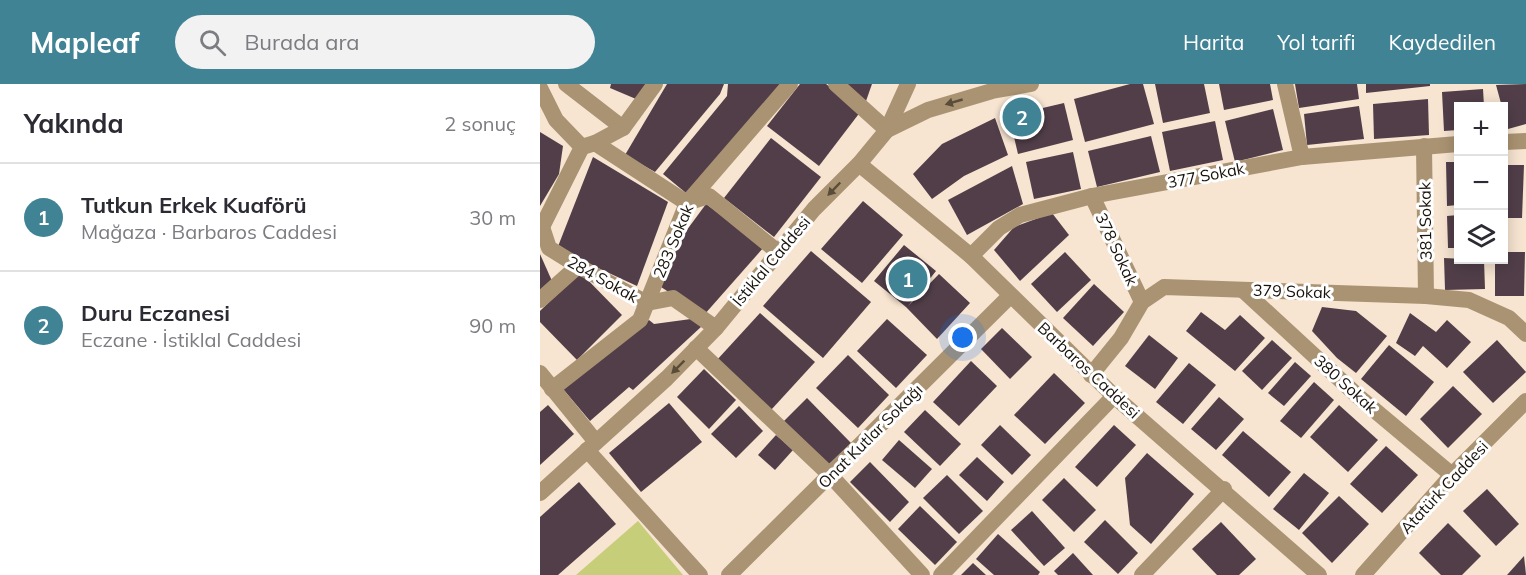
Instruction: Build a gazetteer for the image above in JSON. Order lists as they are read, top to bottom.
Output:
{
  "streets": {
    "street": [
      "377 Sokak",
      "381 Sokak",
      "283 Sokak",
      "378 Sokak",
      "İstiklal Caddesi",
      "284 Sokak",
      "379 Sokak",
      "Barbaros Caddesi",
      "380 Sokak",
      "Onat Kutlar Sokağı",
      "Atatürk Caddesi"
    ]
  },
  "crossings": [
    ["377 Sokak", "381 Sokak"],
    ["377 Sokak", "378 Sokak"],
    ["377 Sokak", "Barbaros Caddesi"],
    ["381 Sokak", "379 Sokak"],
    ["283 Sokak", "284 Sokak"],
    ["378 Sokak", "379 Sokak"],
    ["İstiklal Caddesi", "Barbaros Caddesi"],
    ["379 Sokak", "Barbaros Caddesi"],
    ["379 Sokak", "380 Sokak"],
    ["Barbaros Caddesi", "Onat Kutlar Sokağı"],
    ["380 Sokak", "Atatürk Caddesi"]
  ],
  "one_way": ["İstiklal Caddesi"],
  "page": {
    "header": "Mapleaf",
    "search": "Burada ara",
    "nav": ["Harita", "Yol tarifi", "Kaydedilen"],
    "heading": ["Yakında", "2 sonuç"],
    "pins": ["2", "1"],
    "map_buttons": ["+", "−"],
    "list": [
      {
        "mark": "1",
        "name": "Tutkun Erkek Kuaförü",
        "note": "Mağaza · Barbaros Caddesi",
        "value": "30 m"
      },
      {
        "mark": "2",
        "name": "Duru Eczanesi",
        "note": "Eczane · İstiklal Caddesi",
        "value": "90 m"
      }
    ]
  }
}
